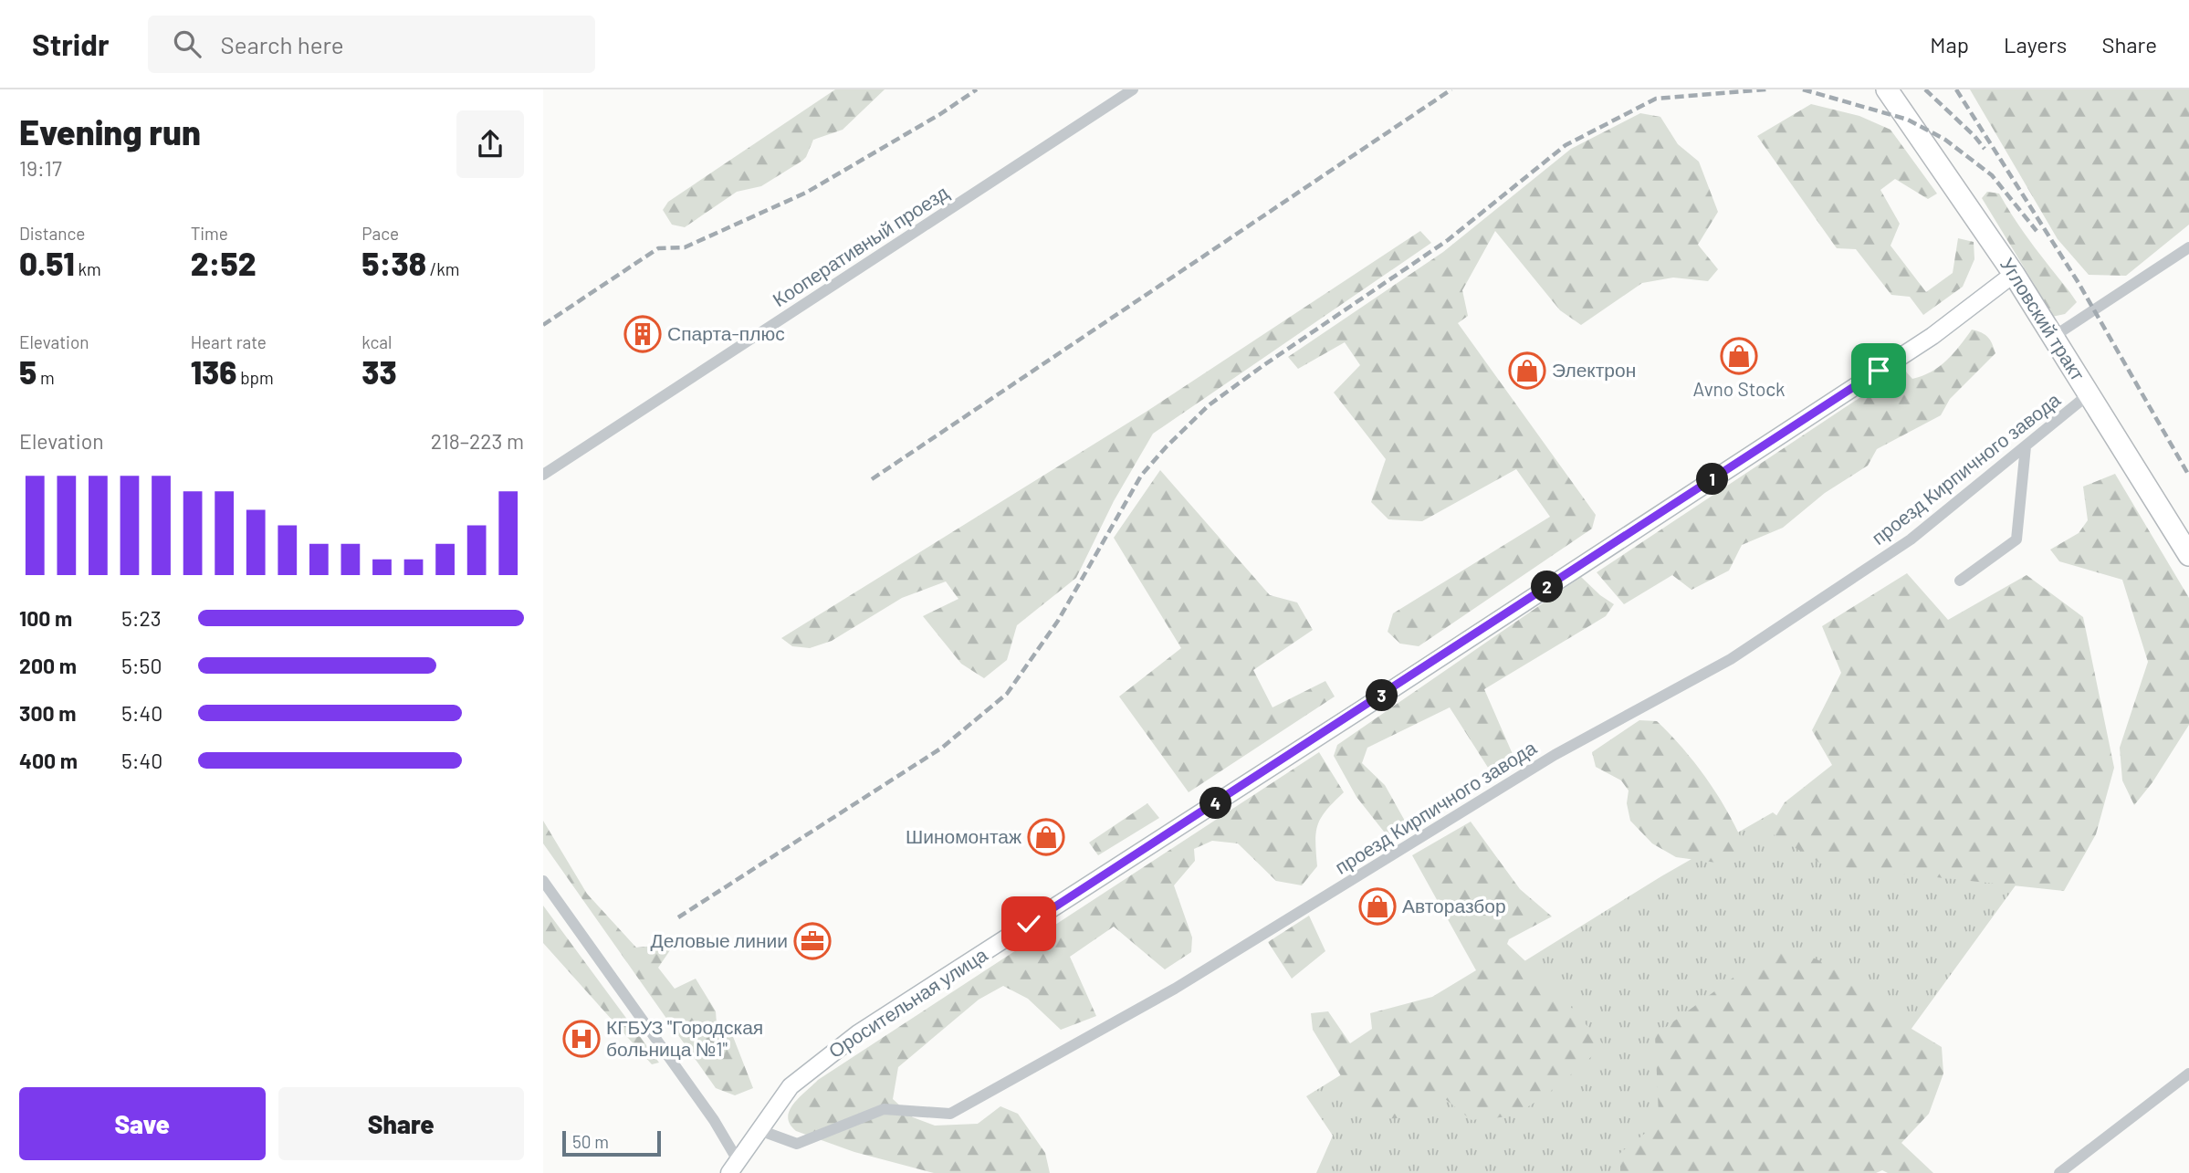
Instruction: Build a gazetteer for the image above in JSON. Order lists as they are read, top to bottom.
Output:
{
  "streets": {
    "highway": ["Угловский тракт"],
    "main road": ["Оросительная улица"],
    "street": ["Кооперативный проезд", "проезд Кирпичного завода"]
  },
  "crossings": [
    ["Угловский тракт", "проезд Кирпичного завода"],
    ["Угловский тракт", "Оросительная улица"],
    ["проезд Кирпичного завода", "Оросительная улица"]
  ],
  "places": {
    "building": ["Спарта-плюс"],
    "shop": [
      "Avno Stoсk",
      "Электрон",
      "Шиномонтаж",
      "Авторазбор"
    ],
    "office": ["Деловые линии"],
    "hospital": ["КГБУЗ \"Городская больница №1\""]
  },
  "scale_bar": "50 m",
  "page": {
    "header": "Stridr",
    "search": "Search here",
    "nav": ["Map", "Layers", "Share"],
    "heading": ["Evening run", "19:17"],
    "stats": [
      ["Distance", "0.51 km"],
      ["Time", "2:52"],
      ["Pace", "5:38 /km"],
      ["Elevation", "5 m"],
      ["Heart rate", "136 bpm"],
      ["kcal", "33"]
    ],
    "chart": ["Elevation", "218–223 m"],
    "pins": [
      "1",
      "2",
      "3",
      "4"
    ],
    "list": [
      {
        "name": "100 m",
        "note": "5:23"
      },
      {
        "name": "200 m",
        "note": "5:50"
      },
      {
        "name": "300 m",
        "note": "5:40"
      },
      {
        "name": "400 m",
        "note": "5:40"
      }
    ],
    "buttons": ["Save", "Share"],
    "scale": "50 m"
  }
}
